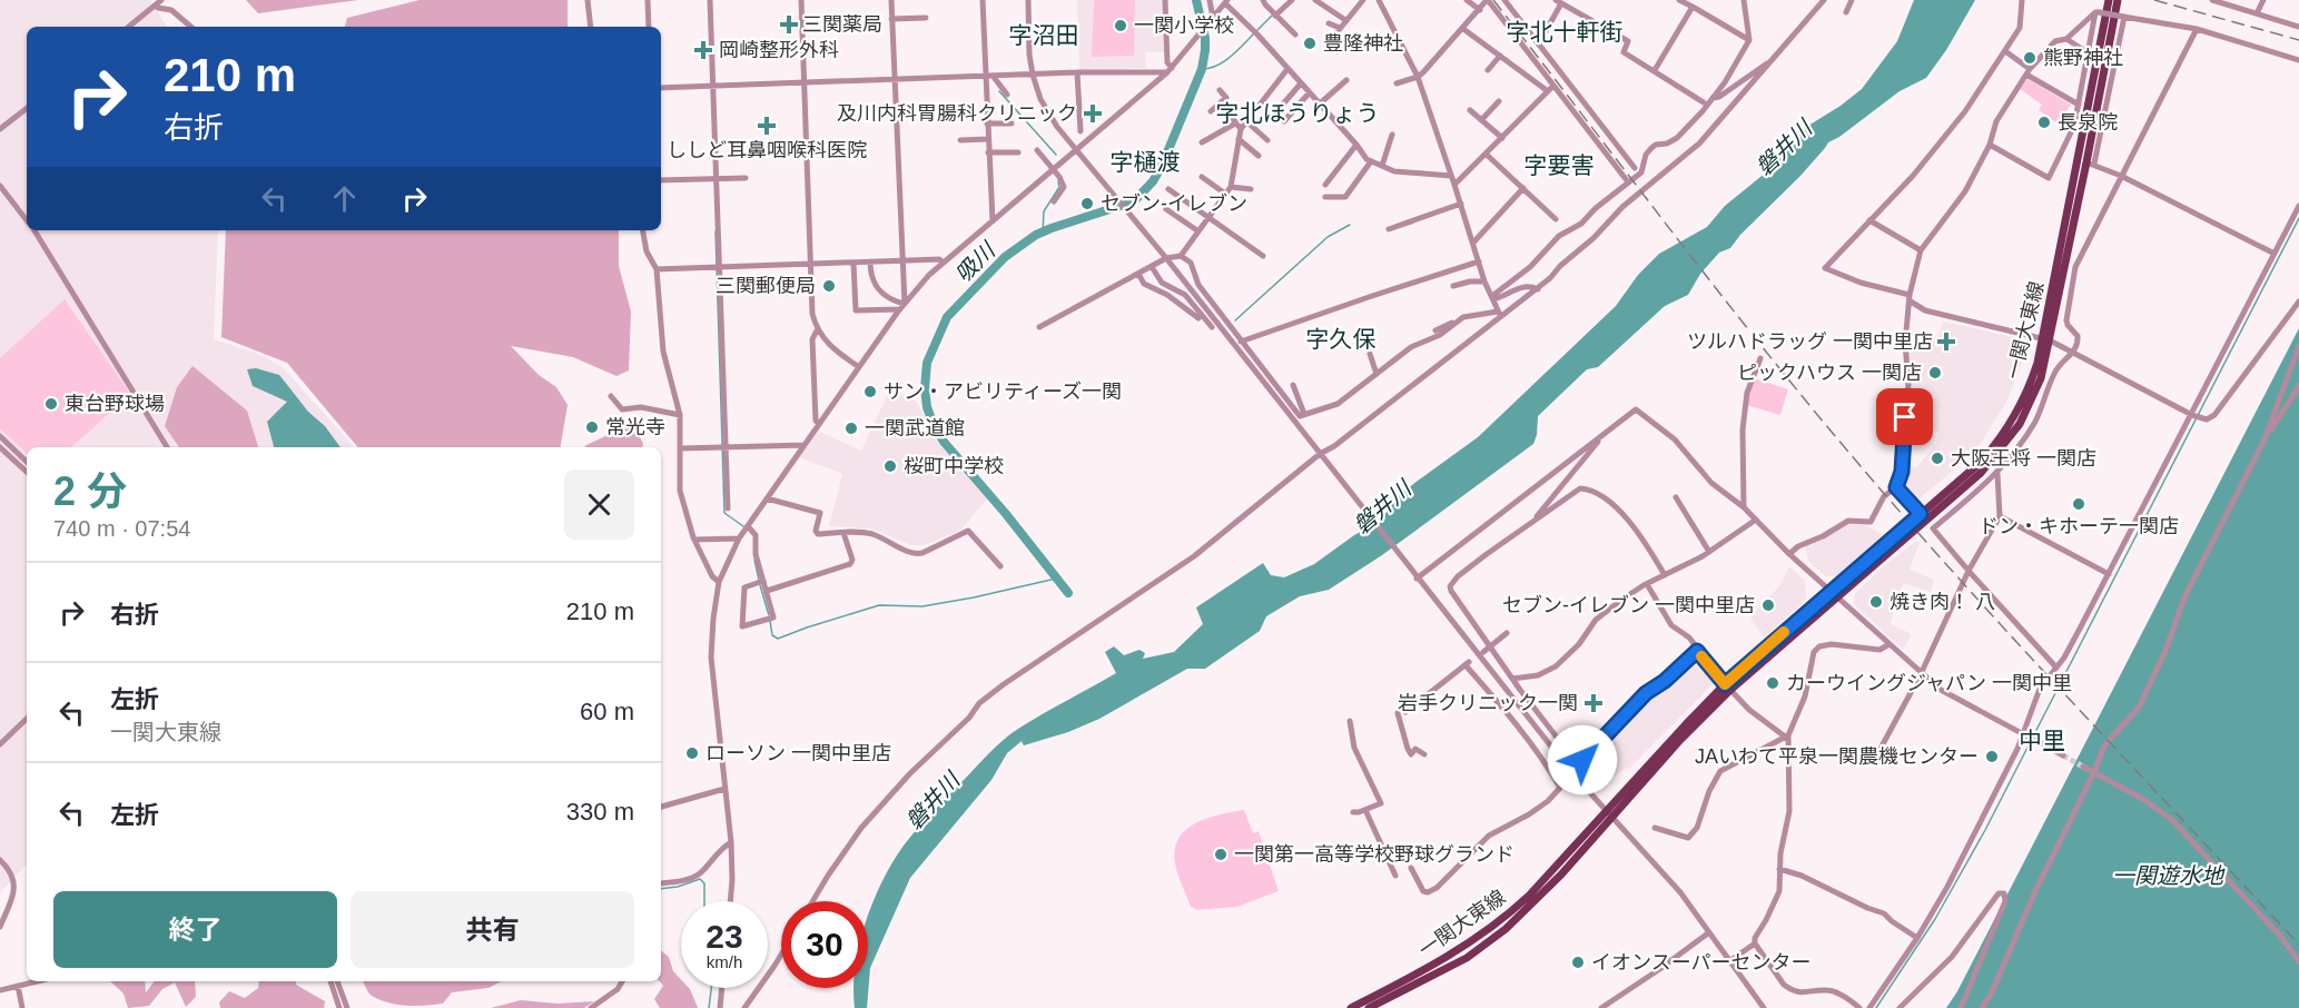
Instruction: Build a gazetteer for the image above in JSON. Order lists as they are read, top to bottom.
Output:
{
  "streets": {
    "main road": ["一関大東線"]
  },
  "districts": [
    "字北十軒街",
    "字沼田",
    "字北ほうりょう",
    "字樋渡",
    "字要害",
    "字久保",
    "中里"
  ],
  "water": ["磐井川", "吸川", "一関遊水地"],
  "places": {
    "health": [
      "三関薬局",
      "岡崎整形外科",
      "及川内科胃腸科クリニック",
      "ししど耳鼻咽喉科医院",
      "ツルハドラッグ 一関中里店",
      "岩手クリニック一関"
    ],
    "other": [
      "一関小学校",
      "豊隆神社",
      "熊野神社",
      "長泉院",
      "セブン-イレブン",
      "三関郵便局",
      "ピックハウス 一関店",
      "サン・アビリティーズ一関",
      "東台野球場",
      "常光寺",
      "一関武道館",
      "大阪王将 一関店",
      "桜町中学校",
      "ドン・キホーテ一関店",
      "焼き肉！ 八",
      "セブン-イレブン 一関中里店",
      "カーウイングジャパン 一関中里",
      "ローソン 一関中里店",
      "JAいわて平泉一関農機センター",
      "一関第一高等学校野球グランド",
      "イオンスーパーセンター"
    ]
  },
  "page": {
    "turn": ["210 m", "右折"],
    "heading": ["2 分", "740 m · 07:54"],
    "list": [
      {
        "name": "右折",
        "value": "210 m"
      },
      {
        "name": "左折",
        "note": "一関大東線",
        "value": "60 m"
      },
      {
        "name": "左折",
        "value": "330 m"
      }
    ],
    "buttons": ["終了", "共有"],
    "speed": "23 km/h",
    "limit": "30"
  }
}
